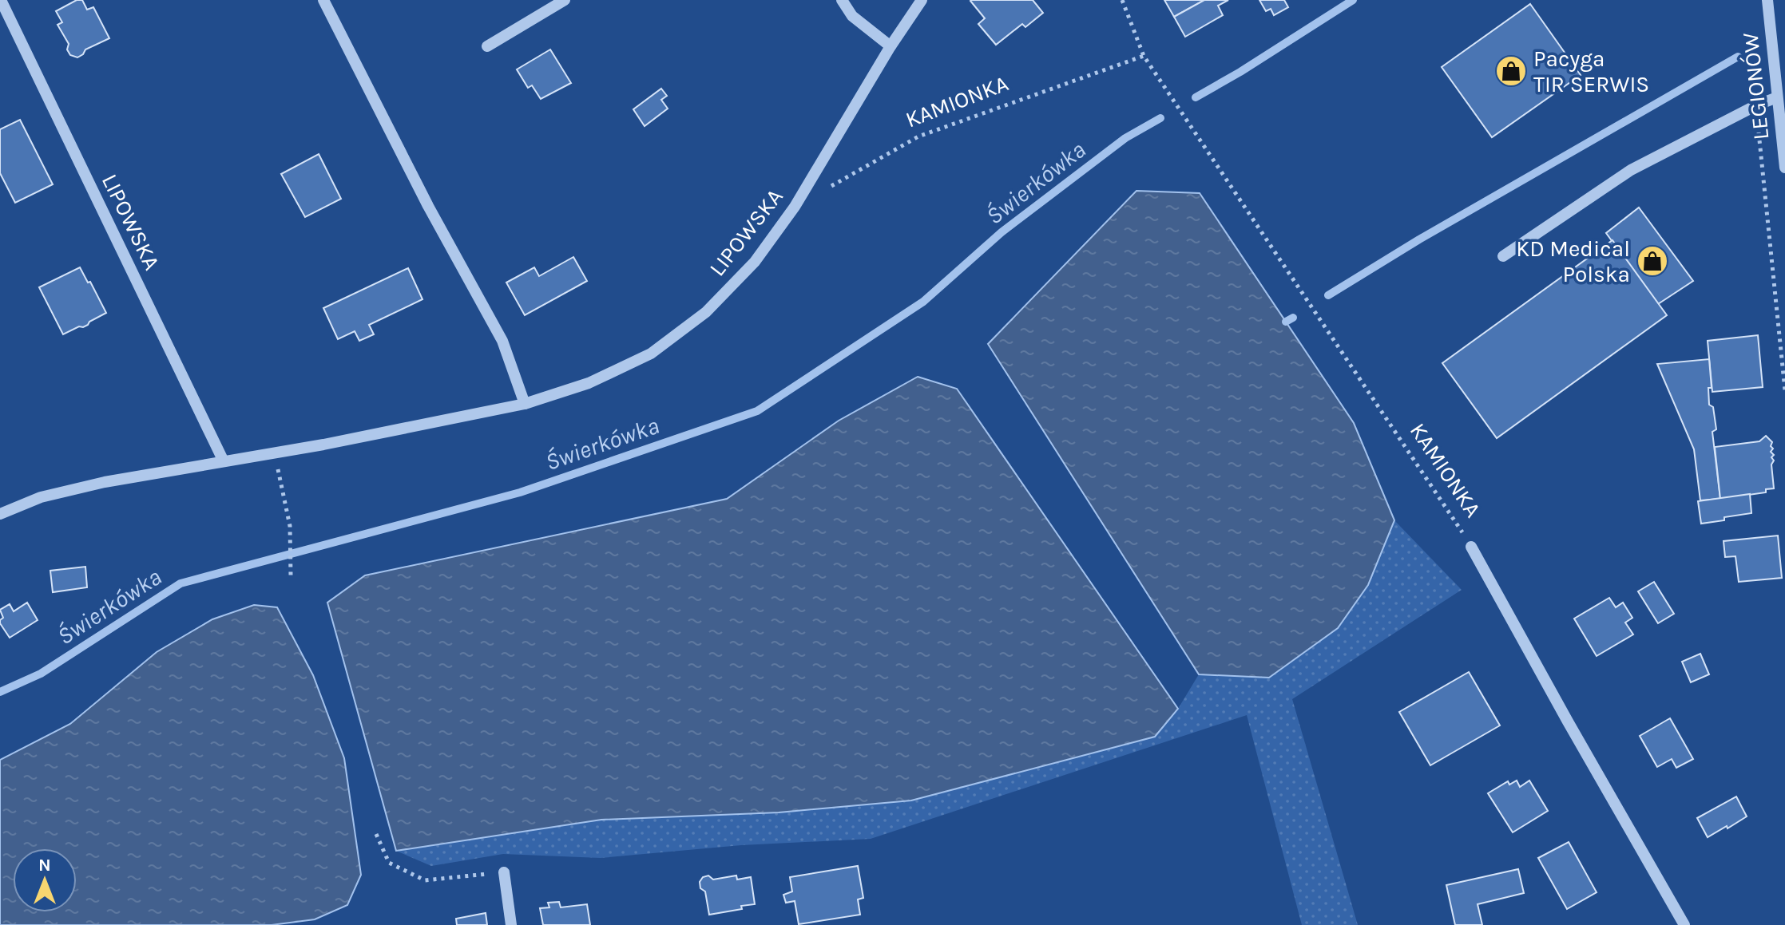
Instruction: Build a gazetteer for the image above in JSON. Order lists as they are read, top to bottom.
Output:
{
  "streets": {
    "street": ["LEGIONÓW", "KAMIONKA", "LIPOWSKA"]
  },
  "water": ["Świerkówka"],
  "places": {
    "shop": ["Pacyga TIR SERWIS", "KD Medical Polska"]
  },
  "north": "top"
}
